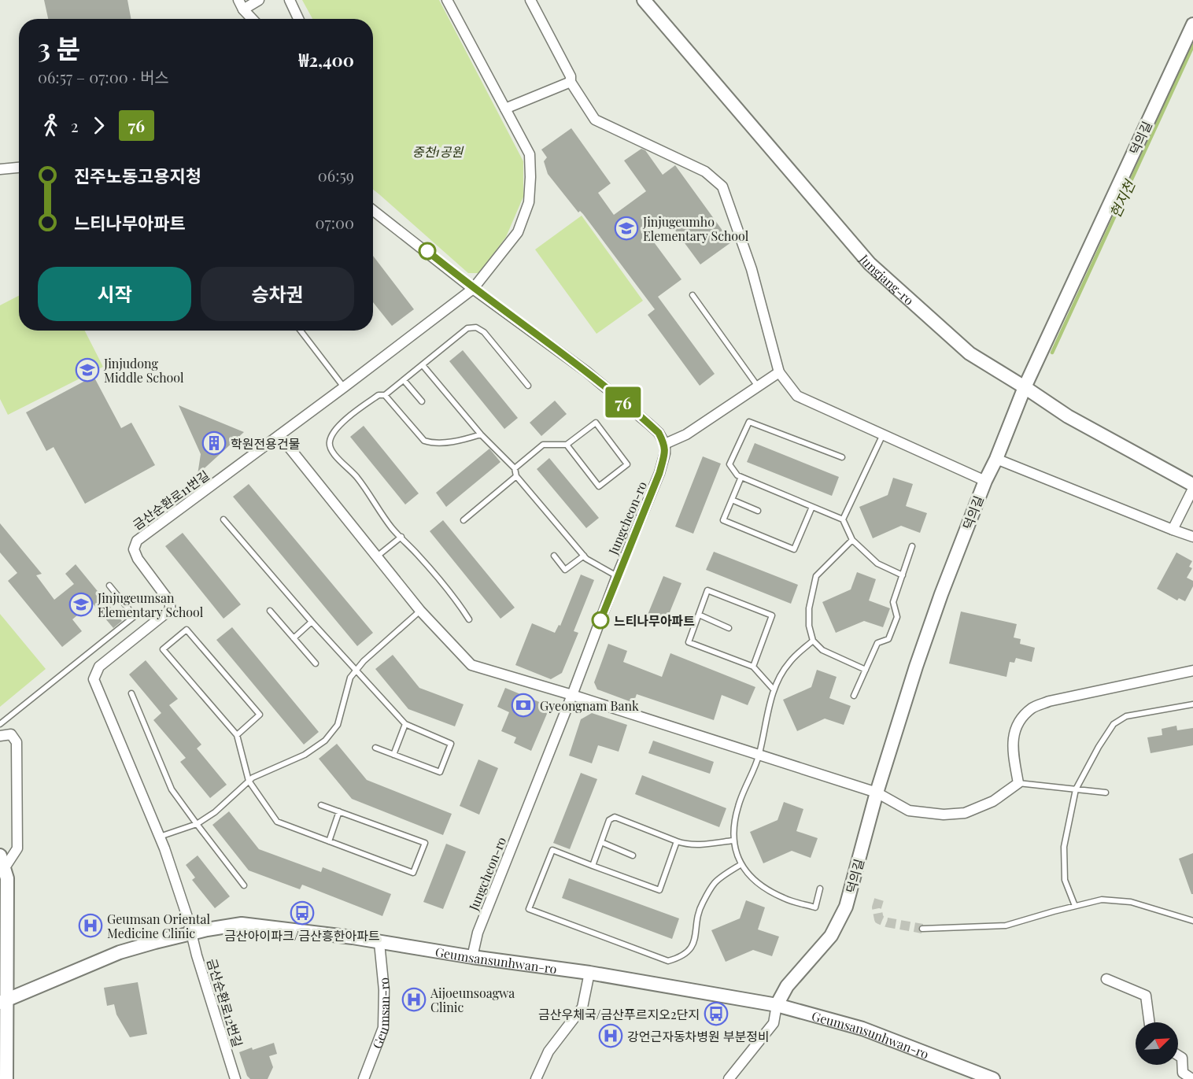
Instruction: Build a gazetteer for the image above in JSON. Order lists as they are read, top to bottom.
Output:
{
  "streets": {
    "street": [
      "덕의길",
      "Jungjang-ro",
      "금산순환로11번길",
      "Jungcheon-ro",
      "Geumsansunhwan-ro",
      "금산순환로12번길",
      "Geumsan-ro"
    ]
  },
  "crossings": [
    ["덕의길", "Jungjang-ro"],
    ["덕의길", "Geumsansunhwan-ro"],
    ["금산순환로11번길", "Geumsansunhwan-ro"],
    ["금산순환로11번길", "금산순환로12번길"],
    ["Jungcheon-ro", "Geumsansunhwan-ro"],
    ["Geumsansunhwan-ro", "금산순환로12번길"],
    ["Geumsansunhwan-ro", "Geumsan-ro"]
  ],
  "water": ["현지천"],
  "parks": ["중천1공원"],
  "places": {
    "school or university": ["Jinjugeumho Elementary School", "Jinjudong Middle School", "Jinjugeumsan Elementary School"],
    "building": ["학원전용건물"],
    "other": ["느티나무아파트"],
    "bank": ["Gyeongnam Bank"],
    "bus stop": ["금산아이파크/금산흥한아파트", "금산우체국/금산푸르지오2단지"],
    "hospital": ["Geumsan Oriental Medicine Clinic", "Aijoeunsoagwa Clinic", "강언근자동차병원 부분정비"]
  },
  "lines": ["bus line 76"],
  "north": "top right",
  "page": {
    "on_map": "76",
    "heading": ["3 분", "06:57 – 07:00 · 버스", "₩2,400"],
    "legs": ["2", "76"],
    "list": [
      {
        "name": "진주노동고용지청",
        "value": "06:59"
      },
      {
        "name": "느티나무아파트",
        "value": "07:00"
      }
    ],
    "buttons": ["시작", "승차권"]
  }
}
